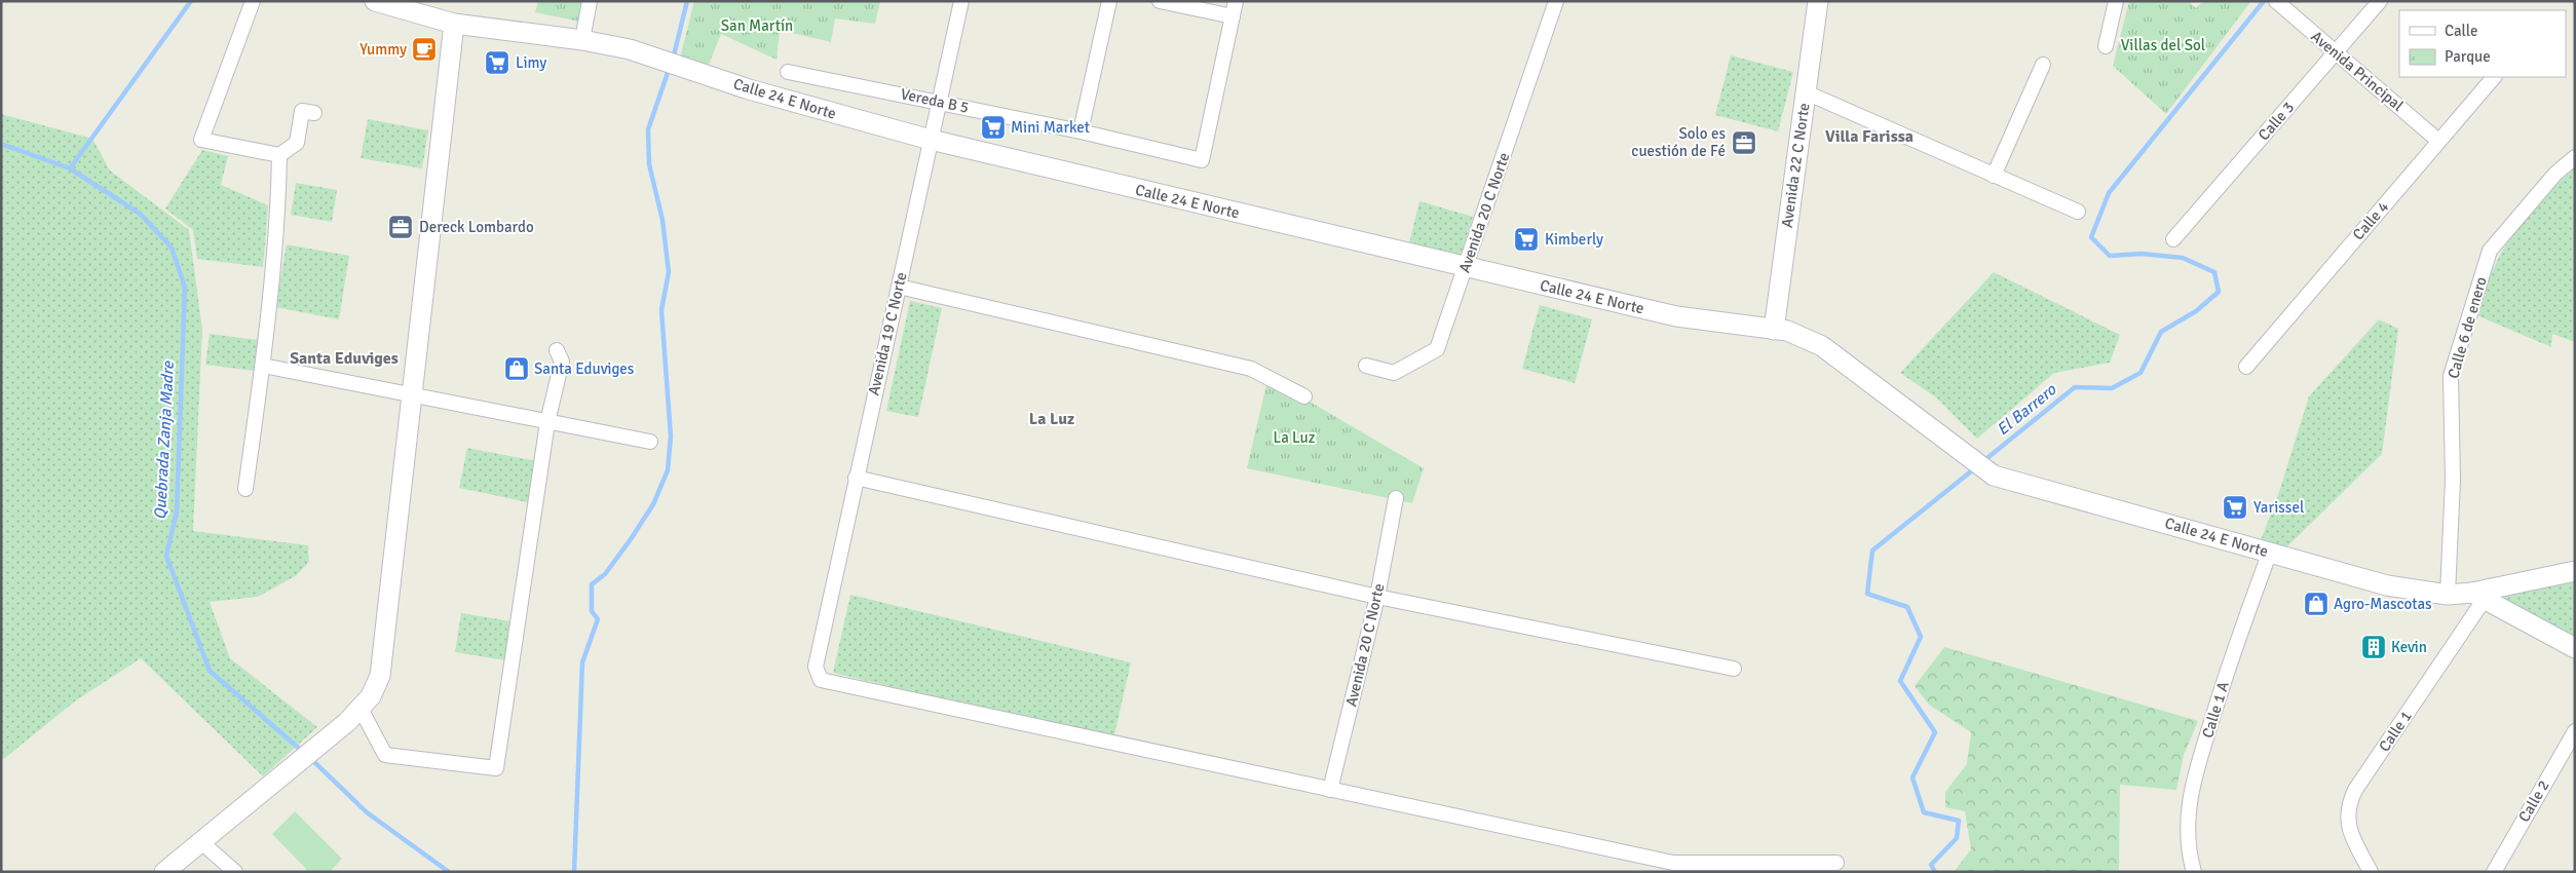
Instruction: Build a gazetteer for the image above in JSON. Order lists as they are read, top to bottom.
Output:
{
  "streets": {
    "main road": ["Calle 24 E Norte", "Avenida 22 C Norte"],
    "street": [
      "Avenida Principal",
      "Vereda B 5",
      "Calle 3",
      "Avenida 20 C Norte",
      "Calle 4",
      "Calle 6 de enero",
      "Avenida 19 C Norte",
      "Calle 1 A",
      "Calle 1",
      "Calle 2"
    ]
  },
  "crossings": [
    ["Avenida Principal", "Calle 3"],
    ["Avenida Principal", "Calle 4"],
    ["Calle 24 E Norte", "Avenida 22 C Norte"],
    ["Calle 24 E Norte", "Avenida 20 C Norte"],
    ["Calle 24 E Norte", "Calle 6 de enero"],
    ["Calle 24 E Norte", "Avenida 19 C Norte"],
    ["Calle 24 E Norte", "Calle 1 A"],
    ["Calle 24 E Norte", "Calle 1"],
    ["Vereda B 5", "Avenida 19 C Norte"],
    ["Avenida 20 C Norte", "Avenida 19 C Norte"]
  ],
  "districts": ["Villa Farissa", "Santa Eduviges", "La Luz"],
  "water": ["El Barrero", "Quebrada Zanja Madre"],
  "parks": ["San Martín", "Villas del Sol", "La Luz"],
  "places": {
    "cafe": ["Yummy"],
    "supermarket": [
      "Limy",
      "Mini Market",
      "Kimberly",
      "Yarissel"
    ],
    "office": ["Solo es cuestión de Fé", "Dereck Lombardo"],
    "shop": ["Santa Eduviges", "Agro-Mascotas"],
    "building": ["Kevin"]
  },
  "legend": ["Calle", "Parque"]
}
